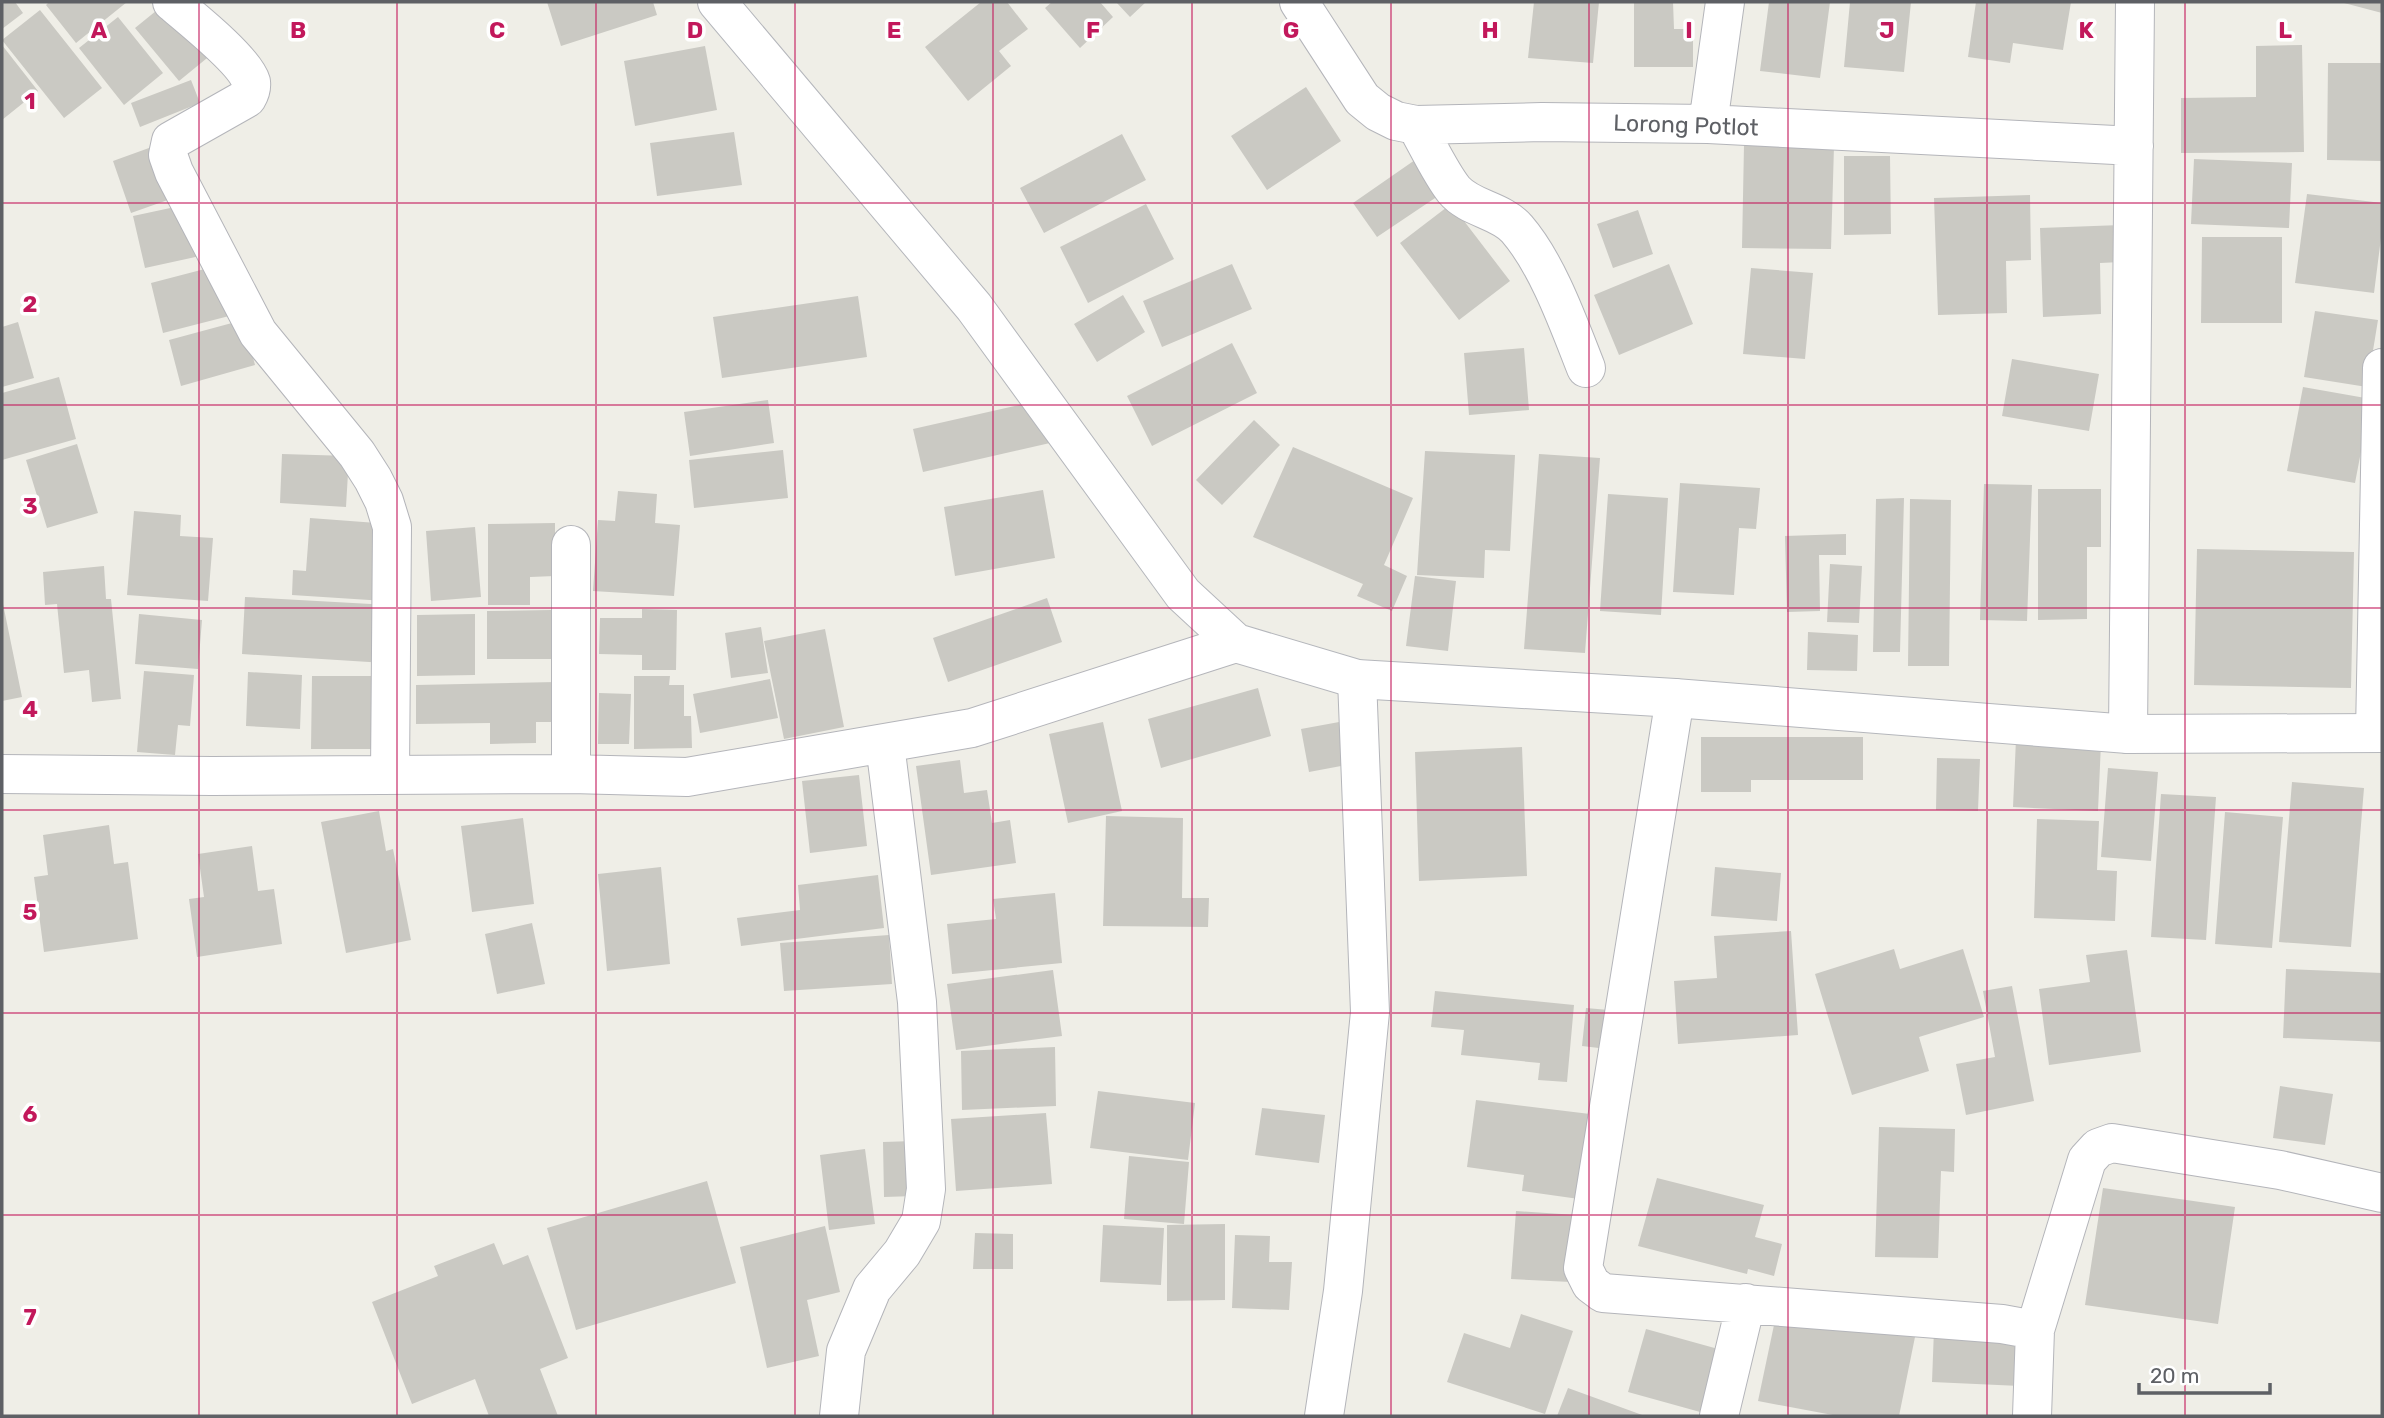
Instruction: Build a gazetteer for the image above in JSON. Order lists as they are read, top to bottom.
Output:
{
  "streets": {
    "street": ["Lorong Potlot"]
  },
  "scale_bar": "20 m",
  "grid": {
    "columns": [
      "A",
      "B",
      "C",
      "D",
      "E",
      "F",
      "G",
      "H",
      "I",
      "J",
      "K",
      "L"
    ],
    "rows": [
      "1",
      "2",
      "3",
      "4",
      "5",
      "6",
      "7"
    ]
  }
}
